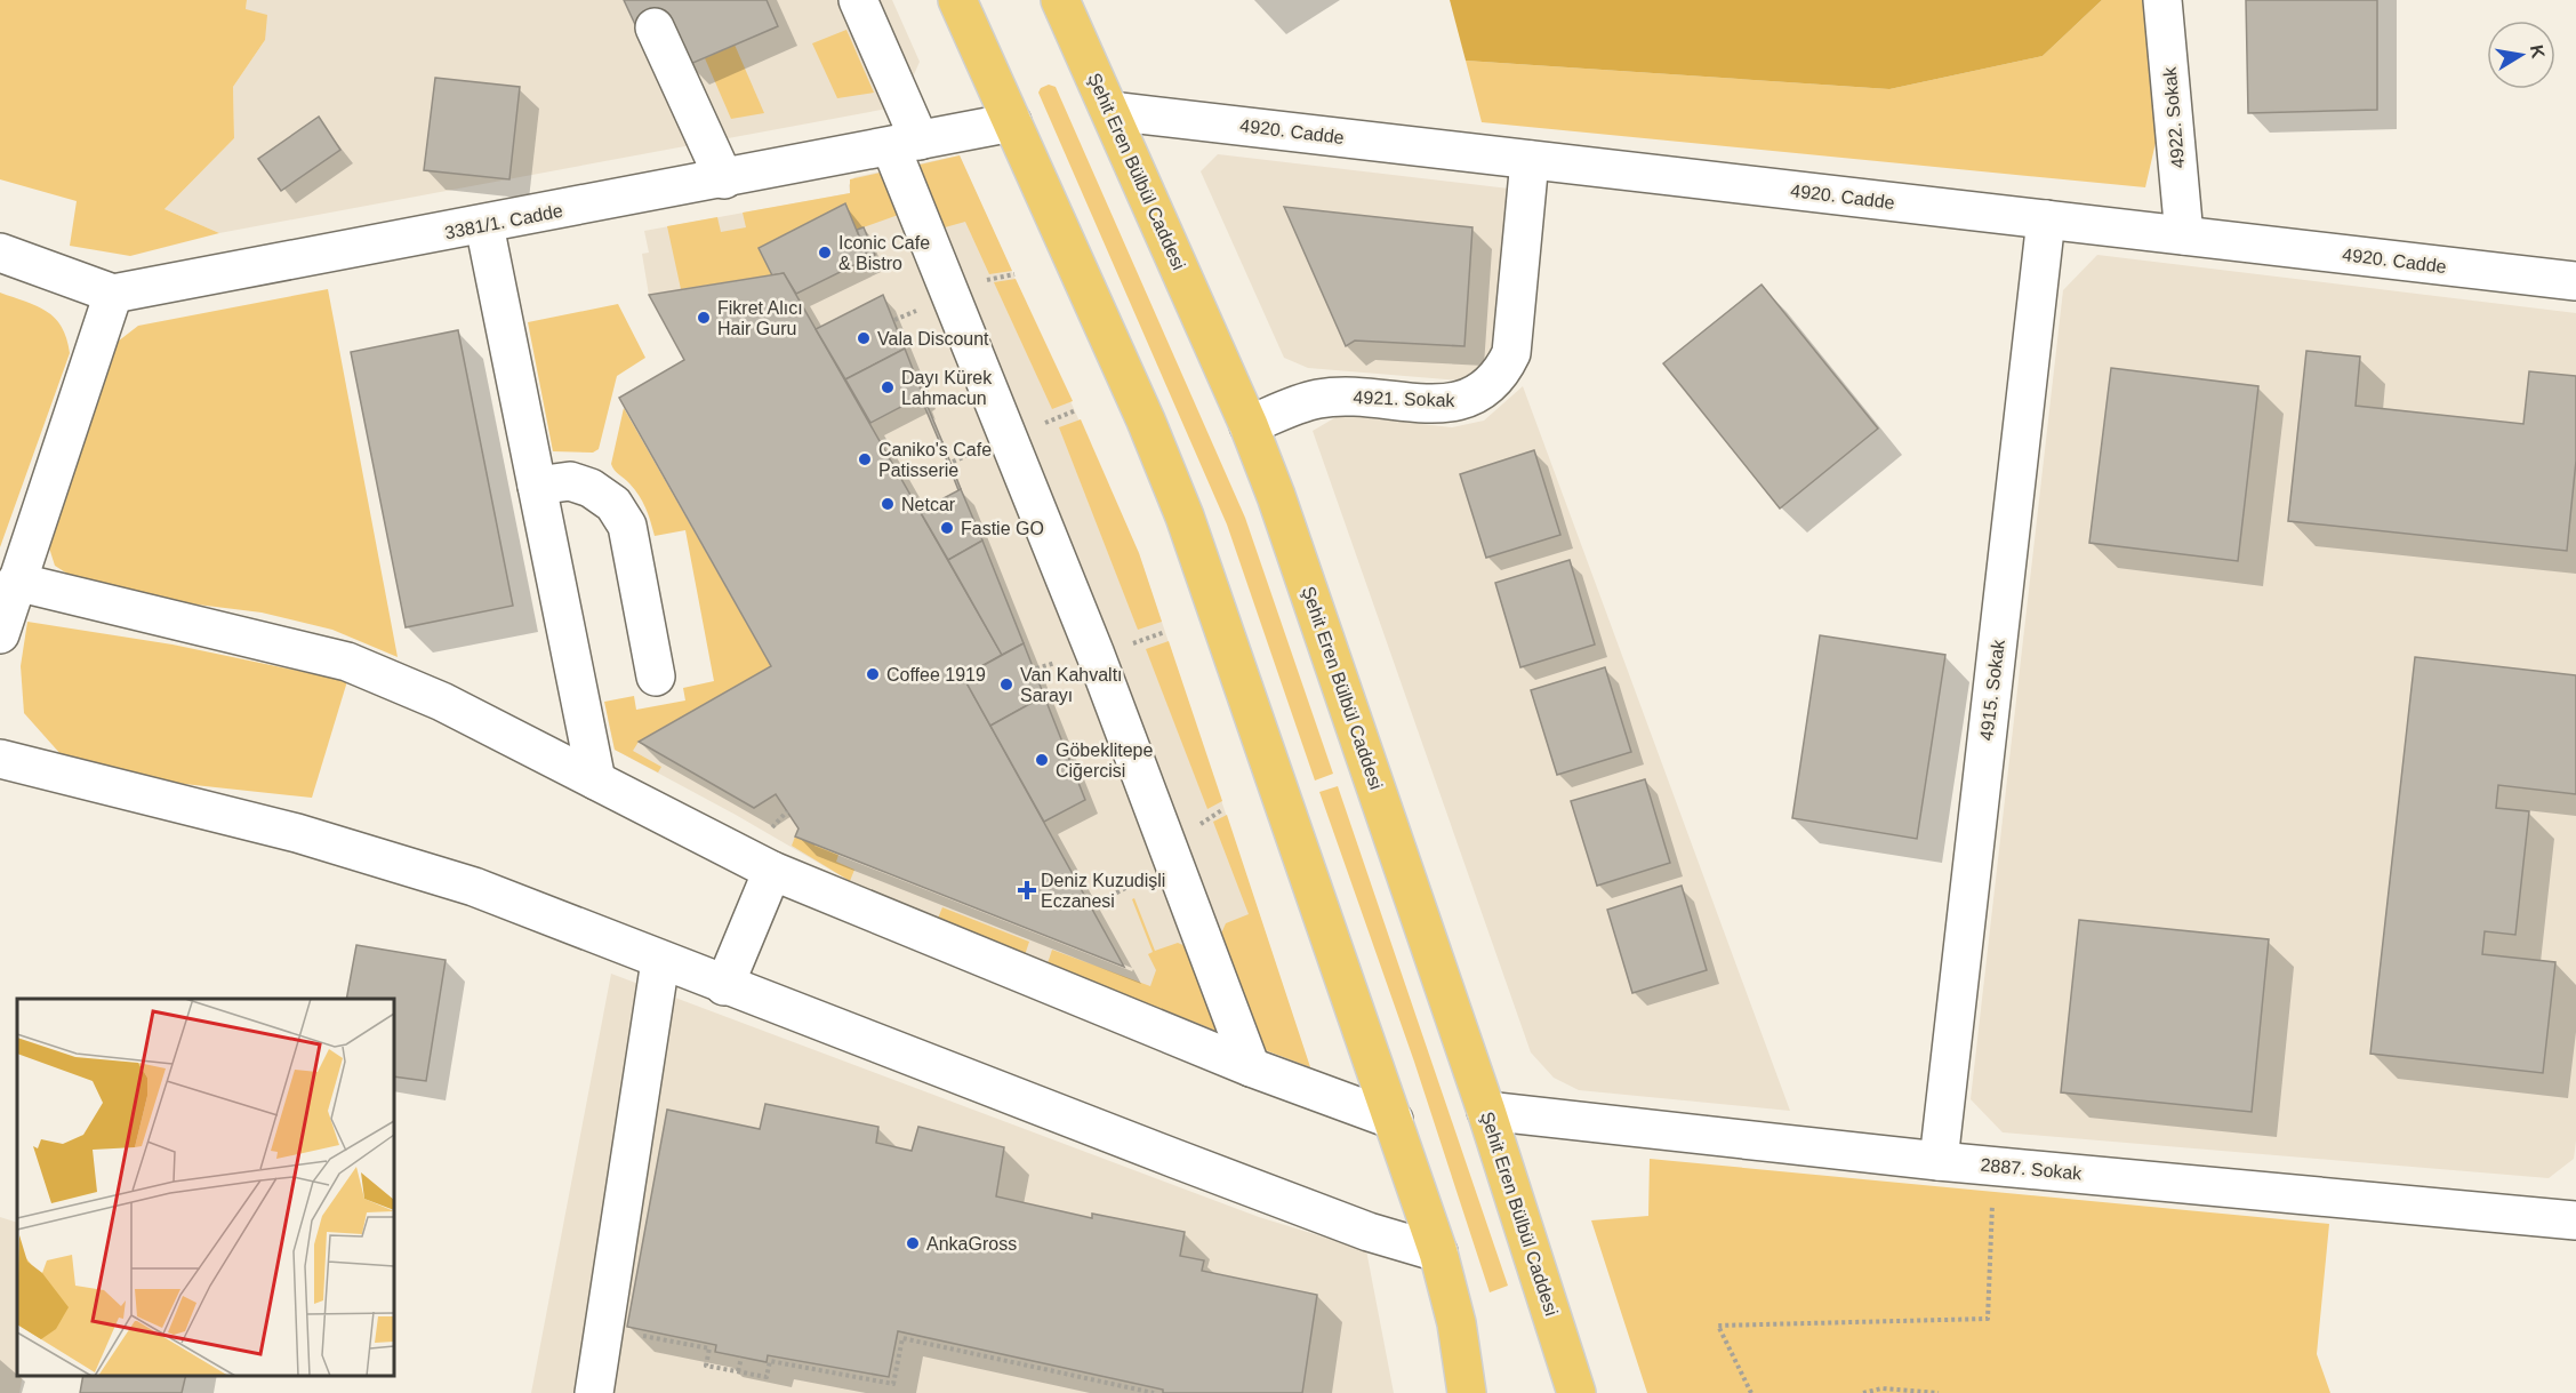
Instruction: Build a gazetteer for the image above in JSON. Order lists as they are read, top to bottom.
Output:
{
  "streets": {
    "main road": ["Şehit Eren Bülbül Caddesi"],
    "street": [
      "4922. Sokak",
      "4920. Cadde",
      "3381/1. Cadde",
      "4921. Sokak",
      "4915. Sokak",
      "2887. Sokak"
    ]
  },
  "crossings": [
    ["4922. Sokak", "4920. Cadde"],
    ["4920. Cadde", "Şehit Eren Bülbül Caddesi"],
    ["4920. Cadde", "4921. Sokak"],
    ["4920. Cadde", "4915. Sokak"],
    ["Şehit Eren Bülbül Caddesi", "4921. Sokak"],
    ["Şehit Eren Bülbül Caddesi", "2887. Sokak"],
    ["4915. Sokak", "2887. Sokak"]
  ],
  "places": {
    "other": [
      "Iconic Cafe & Bistro",
      "Fikret Alıcı Hair Guru",
      "Vala Discount",
      "Dayı Kürek Lahmacun",
      "Caniko's Cafe Patisserie",
      "Netcar",
      "Fastie GO",
      "Coffee 1919",
      "Van Kahvaltı Sarayı",
      "Göbeklitepe Ciğercisi",
      "AnkaGross"
    ],
    "health": ["Deniz Kuzudişli Eczanesi"]
  },
  "north": "right"
}
